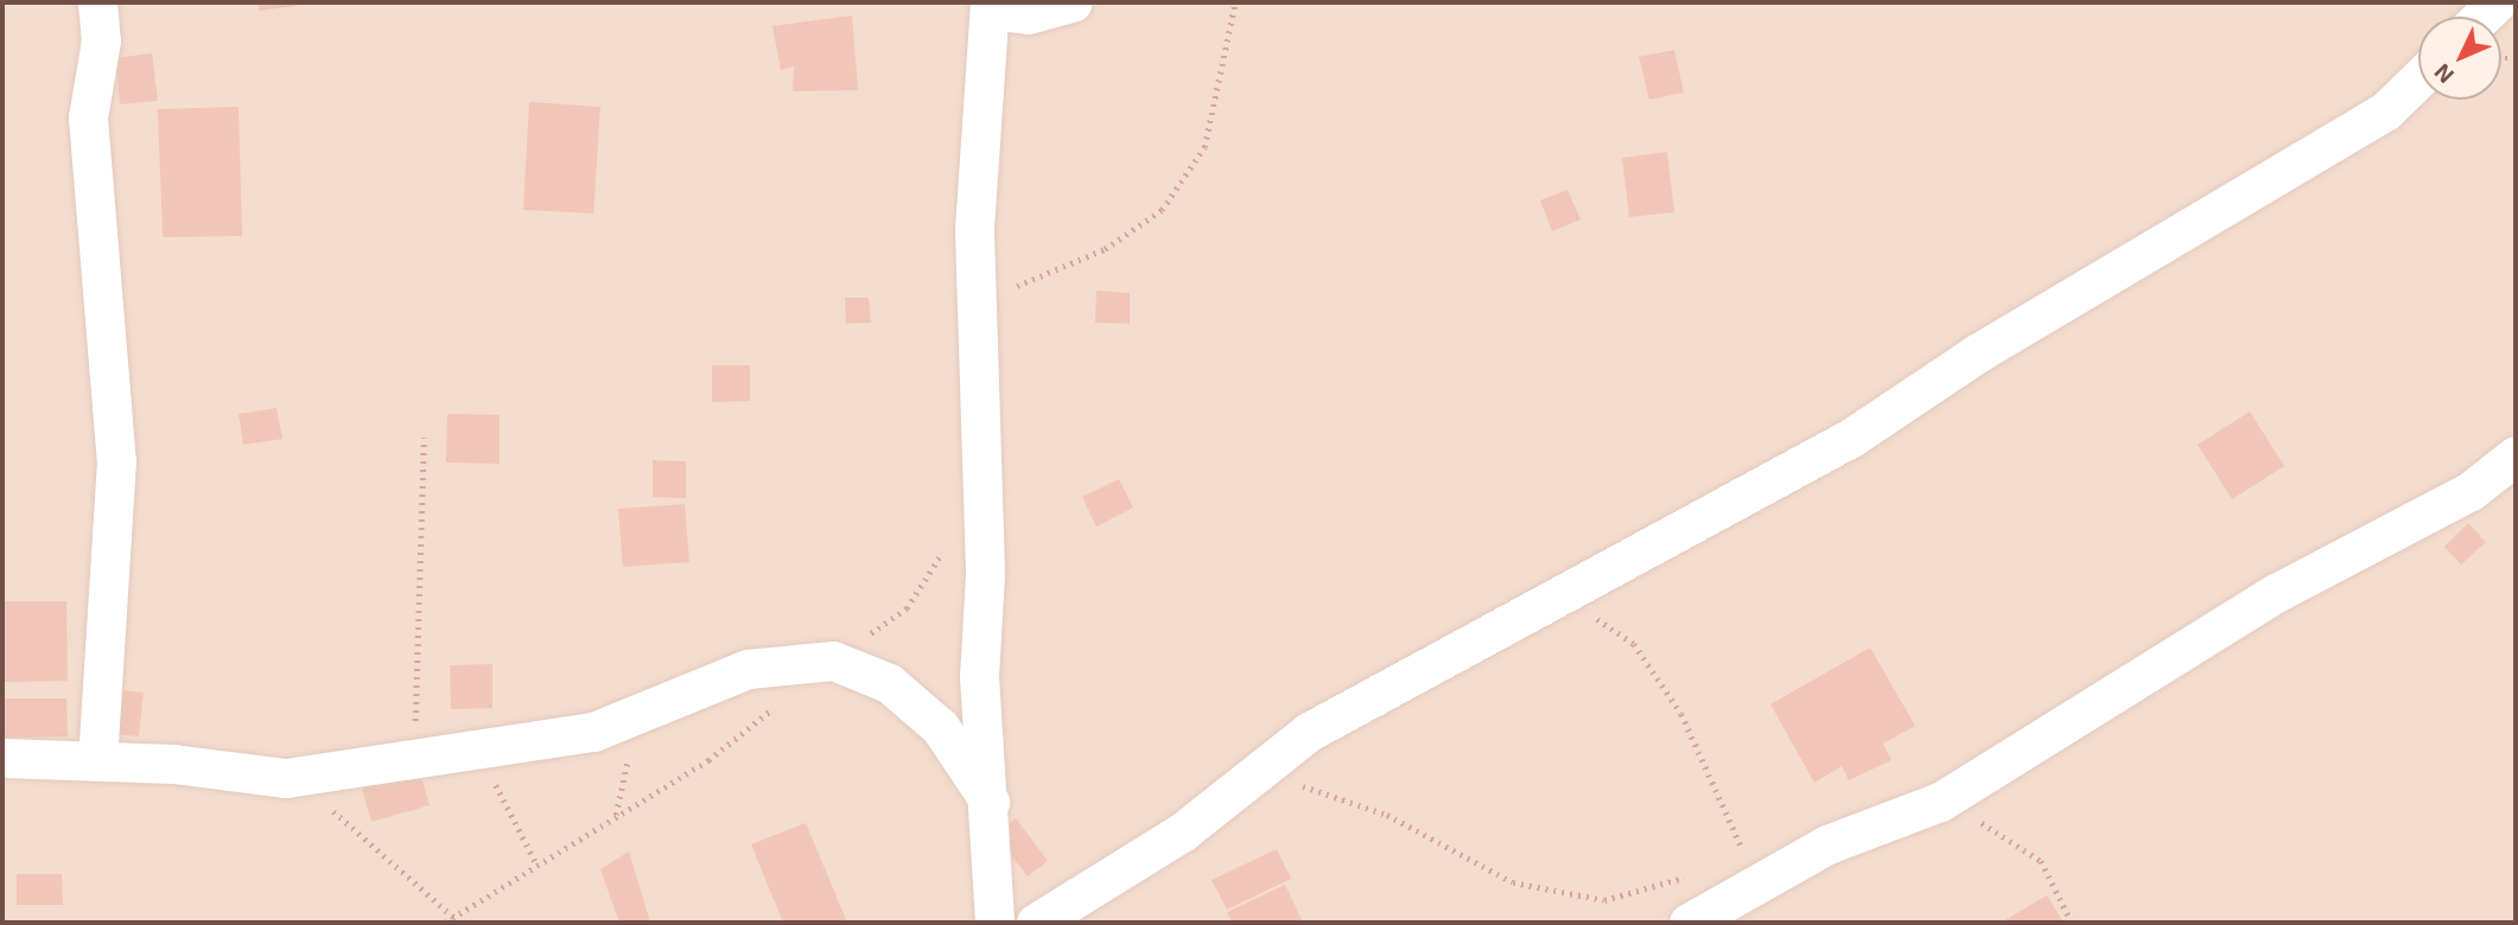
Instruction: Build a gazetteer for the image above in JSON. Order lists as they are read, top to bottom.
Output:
{
  "north": "bottom left"
}
